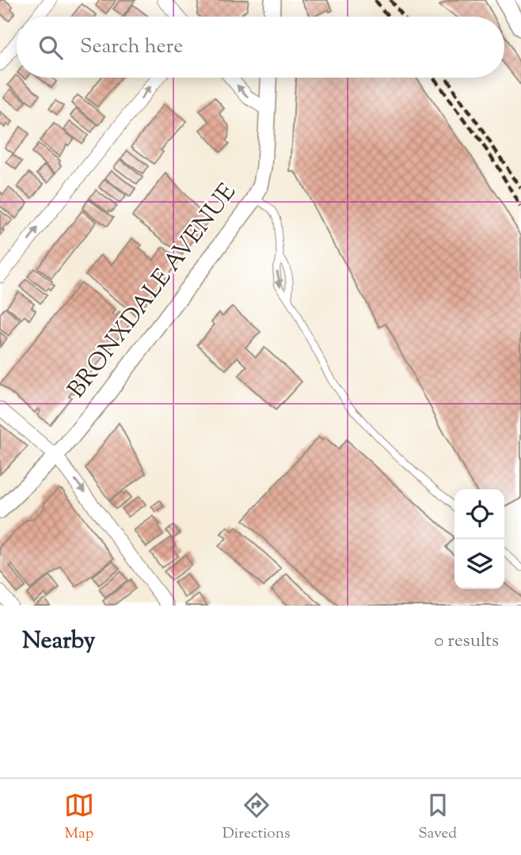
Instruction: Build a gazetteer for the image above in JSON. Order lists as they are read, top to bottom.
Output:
{
  "streets": {
    "street": ["BRONXDALE AVENUE"]
  },
  "page": {
    "search": "Search here",
    "heading": ["Nearby", "0 results"],
    "nav": ["Map", "Directions", "Saved"]
  }
}
